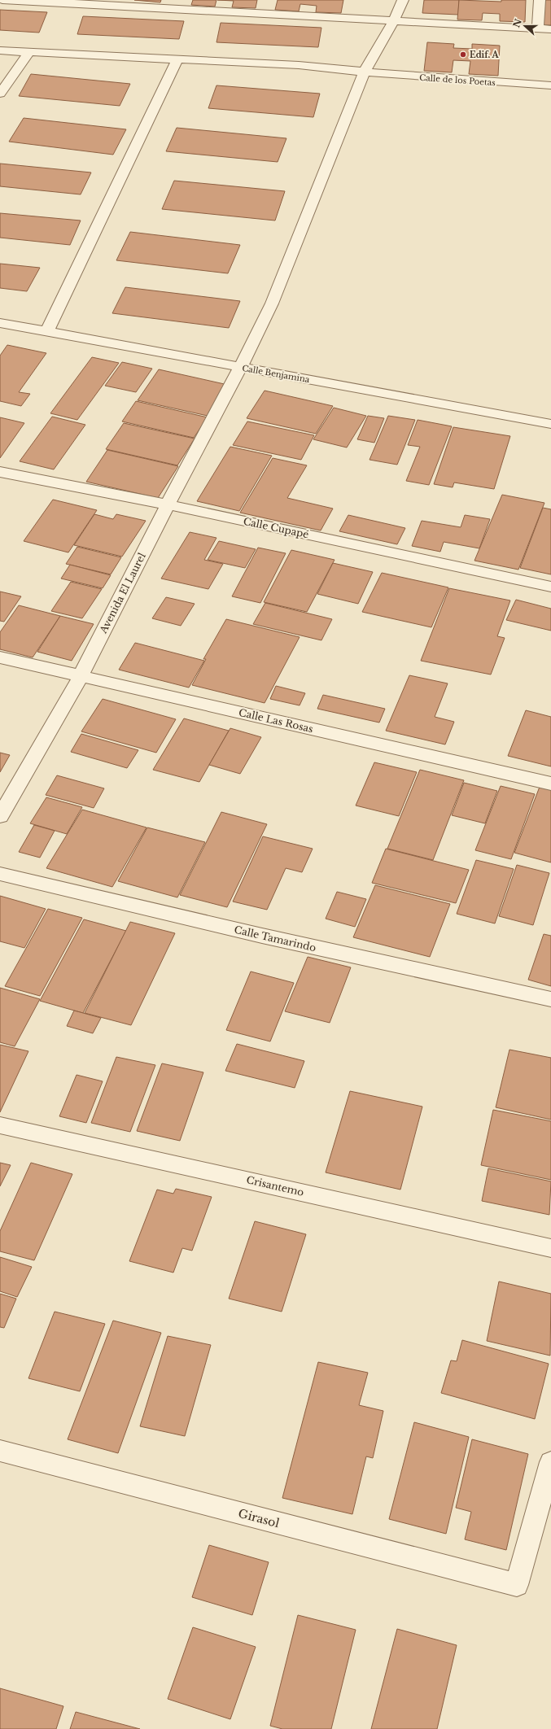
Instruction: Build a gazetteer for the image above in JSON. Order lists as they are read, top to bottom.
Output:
{
  "streets": {
    "street": [
      "Calle de los Poetas",
      "Calle Benjamina",
      "Calle Cupapé",
      "Avenida El Laurel",
      "Calle Las Rosas",
      "Calle Tamarindo",
      "Crisantemo",
      "Girasol"
    ]
  },
  "crossings": [
    ["Calle de los Poetas", "Avenida El Laurel"],
    ["Calle Benjamina", "Avenida El Laurel"],
    ["Calle Cupapé", "Avenida El Laurel"],
    ["Avenida El Laurel", "Calle Las Rosas"]
  ],
  "places": ["Edif. A"],
  "north": "left"
}
